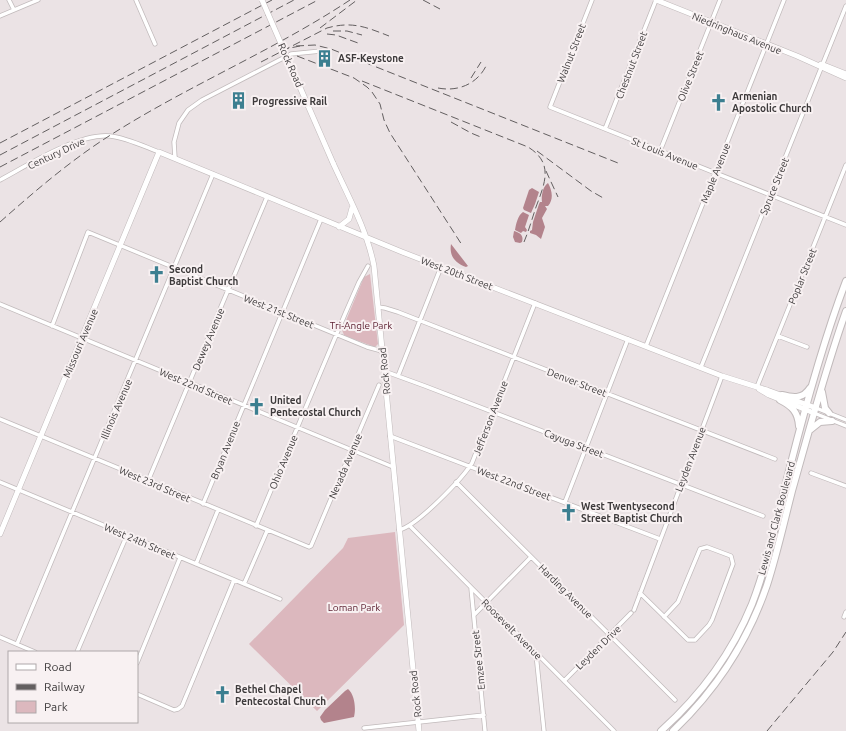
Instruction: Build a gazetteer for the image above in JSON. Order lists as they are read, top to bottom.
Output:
{
  "streets": {
    "highway": ["Lewis and Clark Boulevard"],
    "street": [
      "Niedringhaus Avenue",
      "Walnut Street",
      "Rock Road",
      "Chestnut Street",
      "Olive Street",
      "Century Drive",
      "St Louis Avenue",
      "Maple Avenue",
      "Spruce Street",
      "West 20th Street",
      "Poplar Street",
      "West 21st Street",
      "Dewey Avenue",
      "Missouri Avenue",
      "Denver Street",
      "West 22nd Street",
      "Illinois Avenue",
      "Jefferson Avenue",
      "Cayuga Street",
      "Bryan Avenue",
      "Leyden Avenue",
      "Ohio Avenue",
      "Nevada Avenue",
      "West 23rd Street",
      "West 24th Street",
      "Harding Avenue",
      "Roosevelt Avenue",
      "Leyden Drive",
      "Emzee Street"
    ]
  },
  "crossings": [
    ["Niedringhaus Avenue", "Chestnut Street"],
    ["Niedringhaus Avenue", "Olive Street"],
    ["Niedringhaus Avenue", "Maple Avenue"],
    ["Niedringhaus Avenue", "Spruce Street"],
    ["Walnut Street", "St Louis Avenue"],
    ["Rock Road", "West 20th Street"],
    ["Rock Road", "West 21st Street"],
    ["Rock Road", "Denver Street"],
    ["Rock Road", "West 22nd Street"],
    ["Rock Road", "Jefferson Avenue"],
    ["Rock Road", "Cayuga Street"],
    ["Chestnut Street", "St Louis Avenue"],
    ["Olive Street", "St Louis Avenue"],
    ["Century Drive", "West 20th Street"],
    ["Century Drive", "Missouri Avenue"],
    ["St Louis Avenue", "Maple Avenue"],
    ["St Louis Avenue", "Spruce Street"],
    ["St Louis Avenue", "Poplar Street"],
    ["Maple Avenue", "West 20th Street"],
    ["Spruce Street", "West 20th Street"],
    ["West 20th Street", "Poplar Street"],
    ["West 20th Street", "Dewey Avenue"],
    ["West 20th Street", "Missouri Avenue"],
    ["West 20th Street", "Illinois Avenue"],
    ["West 20th Street", "Jefferson Avenue"],
    ["West 20th Street", "Bryan Avenue"],
    ["West 20th Street", "Leyden Avenue"],
    ["West 20th Street", "Lewis and Clark Boulevard"],
    ["West 21st Street", "Dewey Avenue"],
    ["West 21st Street", "Missouri Avenue"],
    ["West 21st Street", "West 22nd Street"],
    ["West 21st Street", "Illinois Avenue"],
    ["West 21st Street", "Bryan Avenue"],
    ["West 21st Street", "Ohio Avenue"],
    ["Dewey Avenue", "West 22nd Street"],
    ["Dewey Avenue", "West 23rd Street"],
    ["Missouri Avenue", "West 22nd Street"],
    ["Missouri Avenue", "West 23rd Street"],
    ["Missouri Avenue", "West 24th Street"],
    ["Denver Street", "Jefferson Avenue"],
    ["Denver Street", "Leyden Avenue"],
    ["West 22nd Street", "Illinois Avenue"],
    ["West 22nd Street", "Jefferson Avenue"],
    ["West 22nd Street", "Bryan Avenue"],
    ["West 22nd Street", "Leyden Avenue"],
    ["West 22nd Street", "Ohio Avenue"],
    ["West 22nd Street", "Nevada Avenue"],
    ["Illinois Avenue", "West 23rd Street"],
    ["Illinois Avenue", "West 24th Street"],
    ["Jefferson Avenue", "Cayuga Street"],
    ["Jefferson Avenue", "Harding Avenue"],
    ["Jefferson Avenue", "Roosevelt Avenue"],
    ["Cayuga Street", "Leyden Avenue"],
    ["Bryan Avenue", "West 23rd Street"],
    ["Leyden Avenue", "Leyden Drive"],
    ["Ohio Avenue", "West 23rd Street"],
    ["Nevada Avenue", "West 23rd Street"],
    ["Harding Avenue", "Leyden Drive"],
    ["Roosevelt Avenue", "Leyden Drive"],
    ["Roosevelt Avenue", "Emzee Street"]
  ],
  "parks": ["Tri-Angle Park", "Loman Park"],
  "places": {
    "building": ["ASF-Keystone", "Progressive Rail"],
    "church": [
      "Armenian Apostolic Church",
      "Second Baptist Church",
      "United Pentecostal Church",
      "West Twentysecond Street Baptist Church",
      "Bethel Chapel Pentecostal Church"
    ]
  },
  "legend": ["Road", "Railway", "Park"]
}
